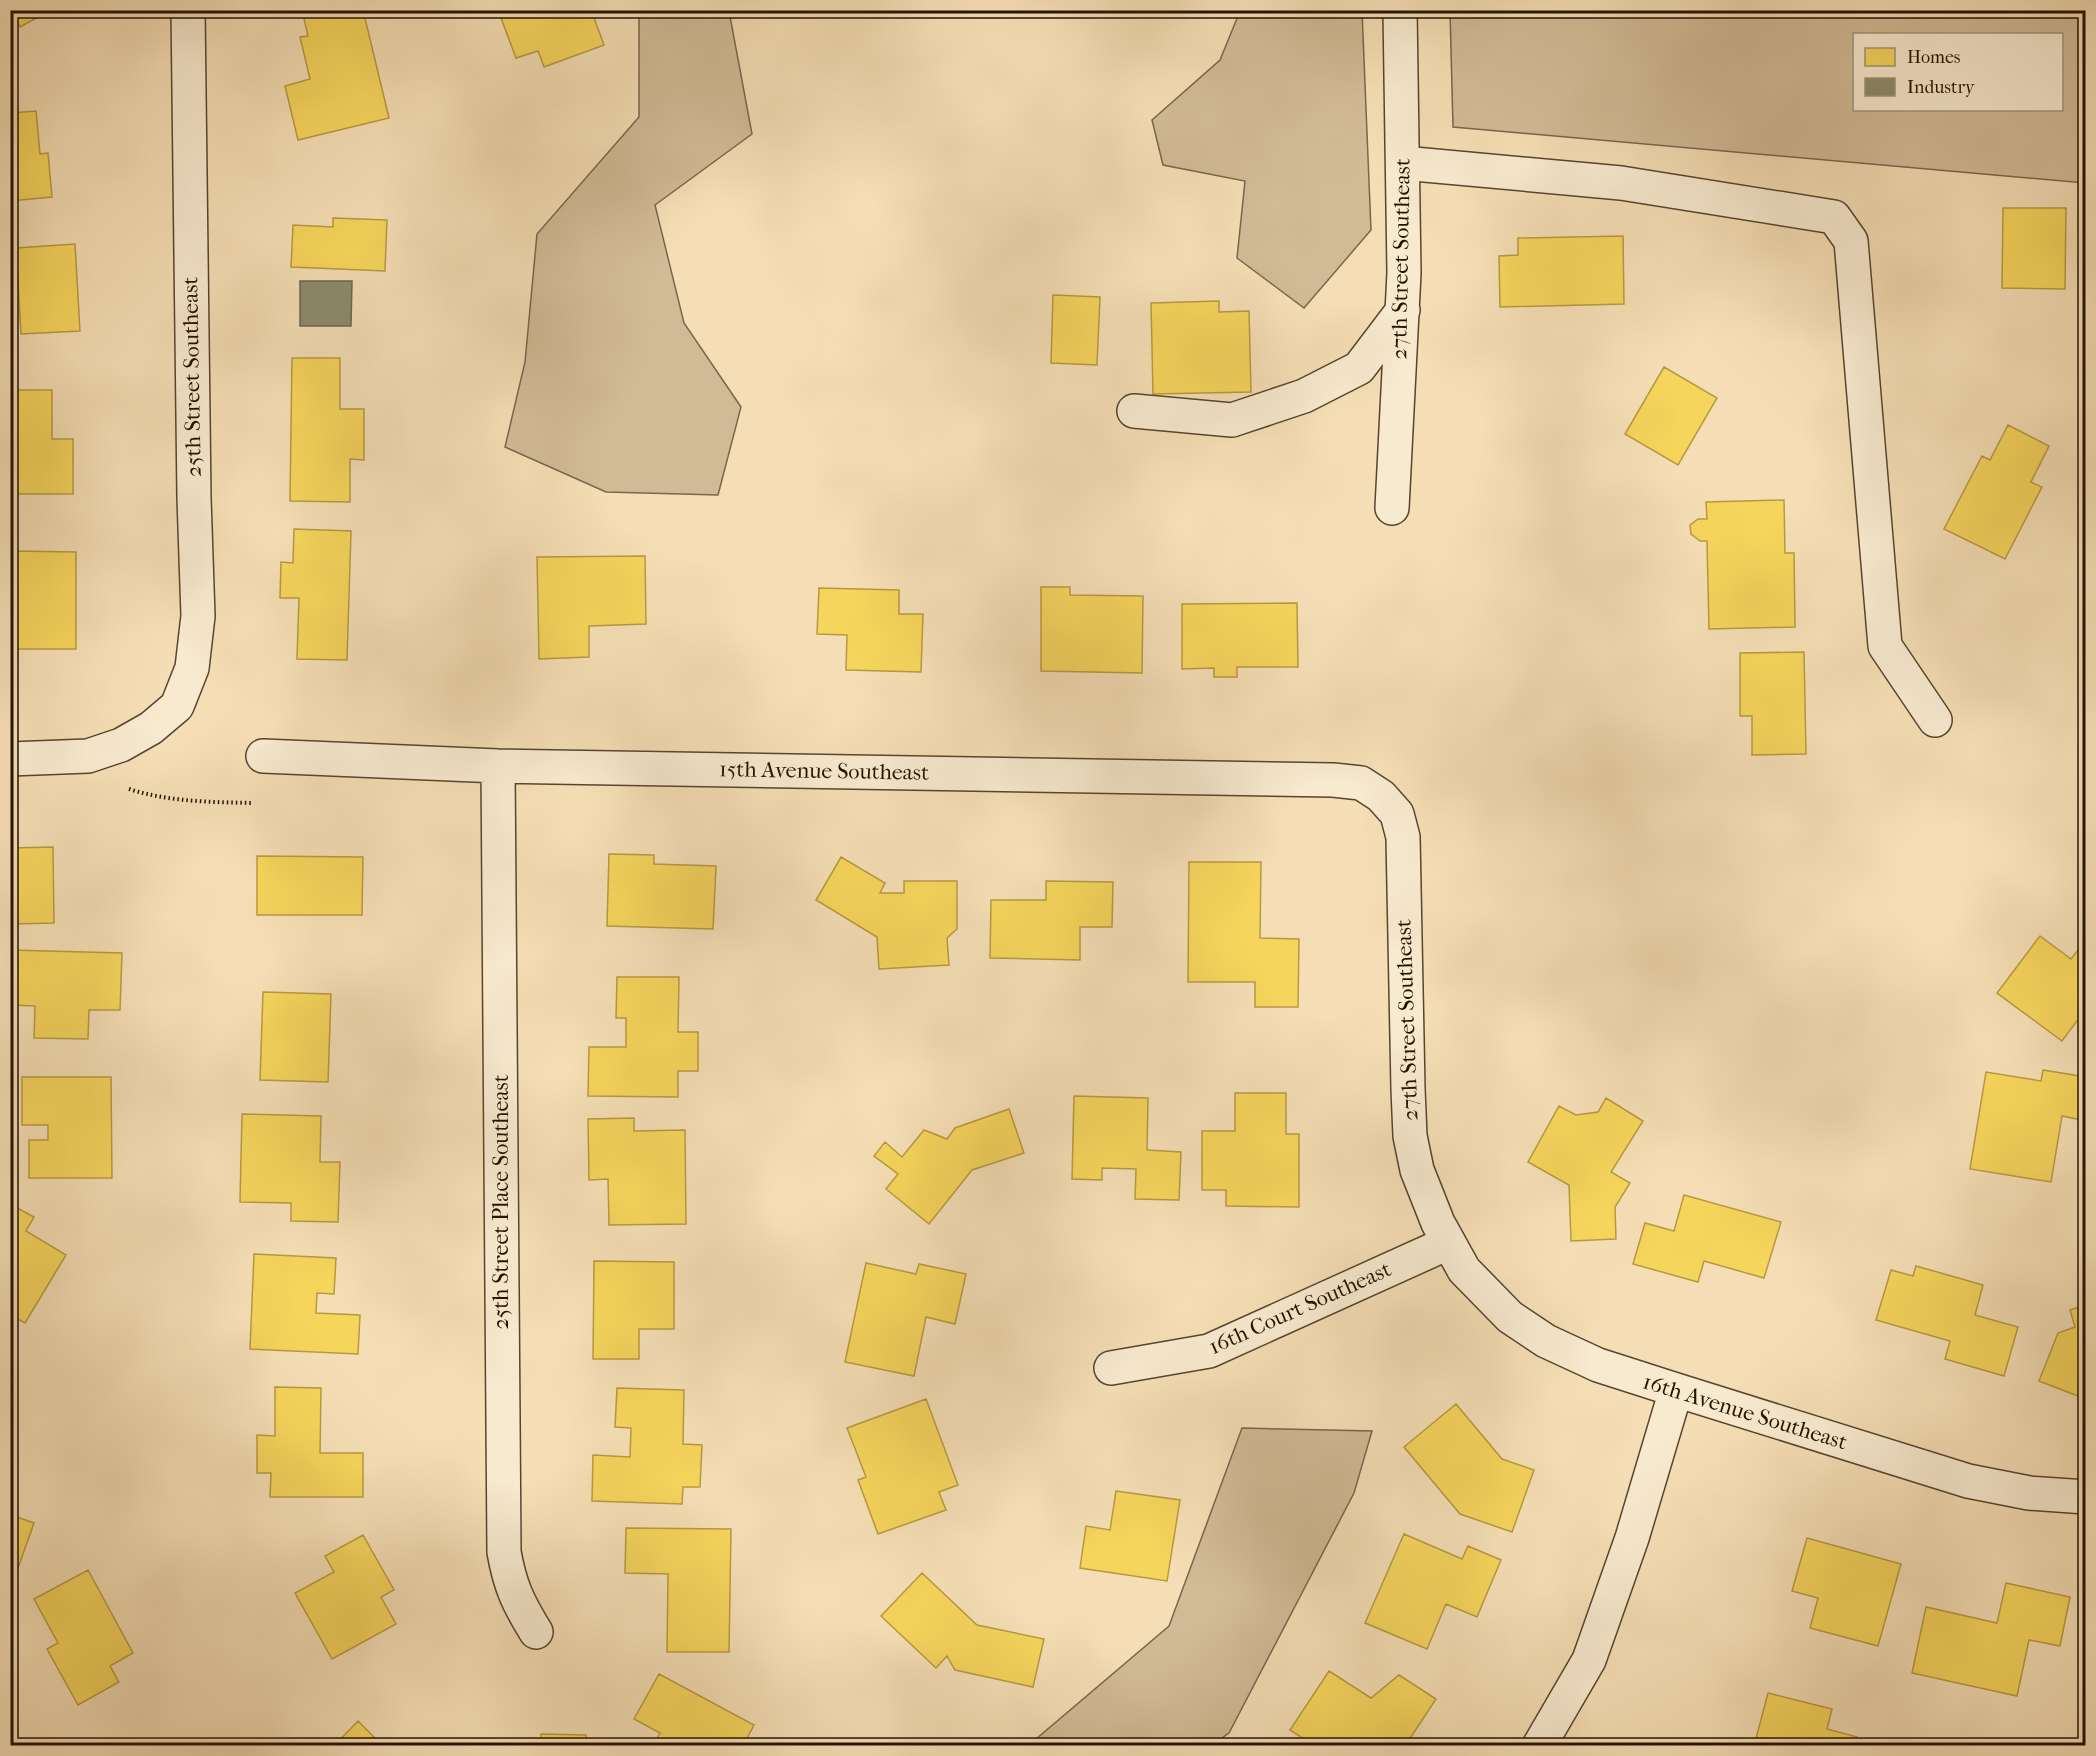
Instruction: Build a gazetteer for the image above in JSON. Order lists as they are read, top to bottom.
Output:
{
  "streets": {
    "street": [
      "27th Street Southeast",
      "25th Street Southeast",
      "15th Avenue Southeast",
      "25th Street Place Southeast",
      "16th Court Southeast",
      "16th Avenue Southeast"
    ]
  },
  "crossings": [
    ["27th Street Southeast", "15th Avenue Southeast"],
    ["27th Street Southeast", "16th Court Southeast"],
    ["27th Street Southeast", "16th Avenue Southeast"],
    ["15th Avenue Southeast", "25th Street Place Southeast"],
    ["16th Court Southeast", "16th Avenue Southeast"]
  ],
  "legend": ["Homes", "Industry"]
}
